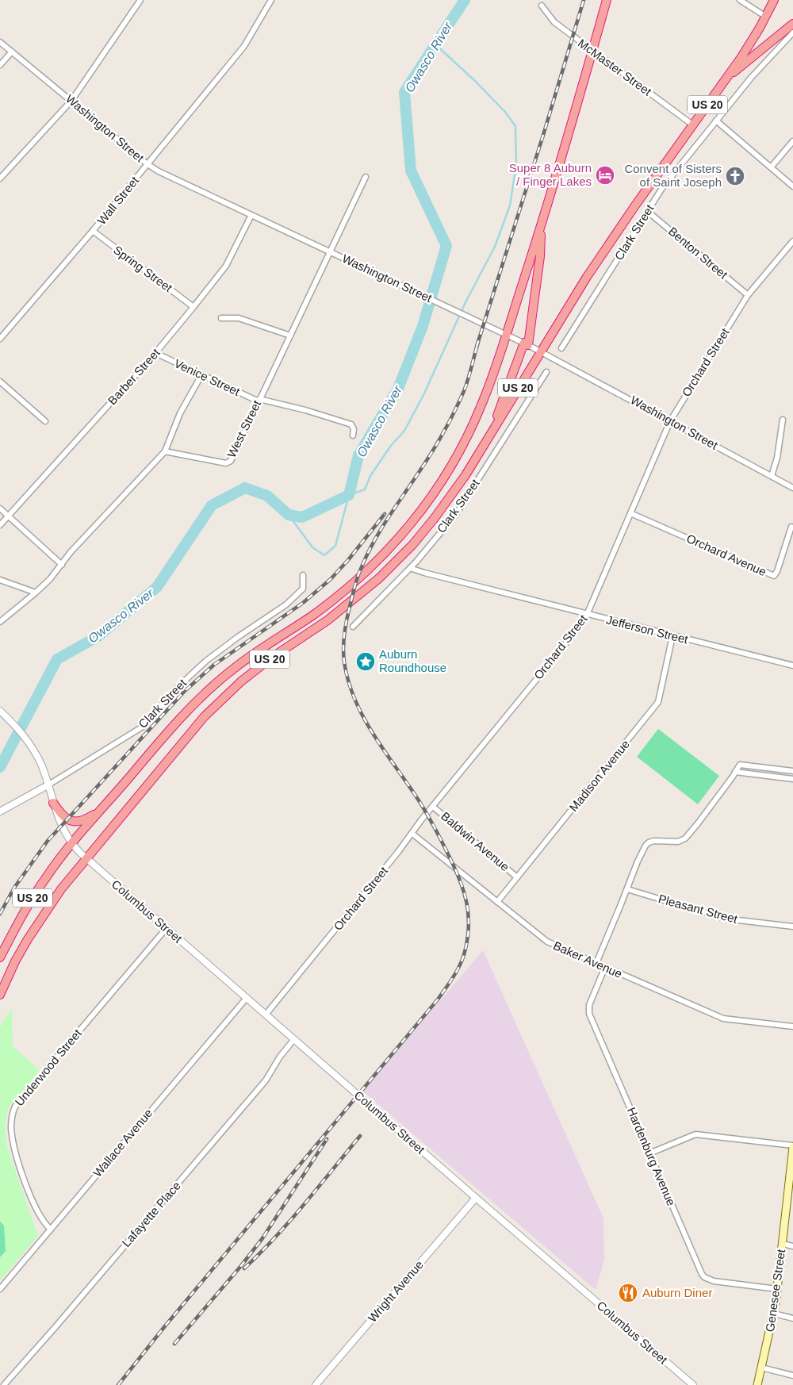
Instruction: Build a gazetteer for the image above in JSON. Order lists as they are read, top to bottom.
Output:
{
  "streets": {
    "highway": ["US 20"],
    "main road": ["Genesee Street"],
    "street": [
      "McMaster Street",
      "Washington Street",
      "Wall Street",
      "Clark Street",
      "Benton Street",
      "Spring Street",
      "Orchard Street",
      "Barber Street",
      "Venice Street",
      "West Street",
      "Orchard Avenue",
      "Jefferson Street",
      "Madison Avenue",
      "Baldwin Avenue",
      "Pleasant Street",
      "Columbus Street",
      "Baker Avenue",
      "Underwood Street",
      "Wallace Avenue",
      "Hardenburg Avenue",
      "Lafayette Place",
      "Wright Avenue"
    ]
  },
  "crossings": [
    ["McMaster Street", "US 20"],
    ["US 20", "Washington Street"],
    ["US 20", "Columbus Street"],
    ["Washington Street", "Wall Street"],
    ["Washington Street", "Orchard Street"],
    ["Washington Street", "Barber Street"],
    ["Washington Street", "West Street"],
    ["Wall Street", "Spring Street"],
    ["Clark Street", "Benton Street"],
    ["Clark Street", "Jefferson Street"],
    ["Clark Street", "Columbus Street"],
    ["Benton Street", "Orchard Street"],
    ["Spring Street", "Barber Street"],
    ["Orchard Street", "Orchard Avenue"],
    ["Orchard Street", "Jefferson Street"],
    ["Orchard Street", "Baldwin Avenue"],
    ["Orchard Street", "Columbus Street"],
    ["Orchard Street", "Baker Avenue"],
    ["Barber Street", "Venice Street"],
    ["Venice Street", "West Street"],
    ["Jefferson Street", "Madison Avenue"],
    ["Madison Avenue", "Baldwin Avenue"],
    ["Madison Avenue", "Baker Avenue"],
    ["Columbus Street", "Underwood Street"],
    ["Columbus Street", "Wallace Avenue"],
    ["Columbus Street", "Lafayette Place"],
    ["Columbus Street", "Wright Avenue"],
    ["Baker Avenue", "Hardenburg Avenue"],
    ["Underwood Street", "Wallace Avenue"],
    ["Hardenburg Avenue", "Genesee Street"]
  ],
  "water": ["Owasco River"],
  "places": {
    "hotel": ["Super 8 Auburn / Finger Lakes"],
    "church": ["Convent of Sisters of Saint Joseph"],
    "place": ["Auburn Roundhouse"],
    "restaurant": ["Auburn Diner"]
  }
}
